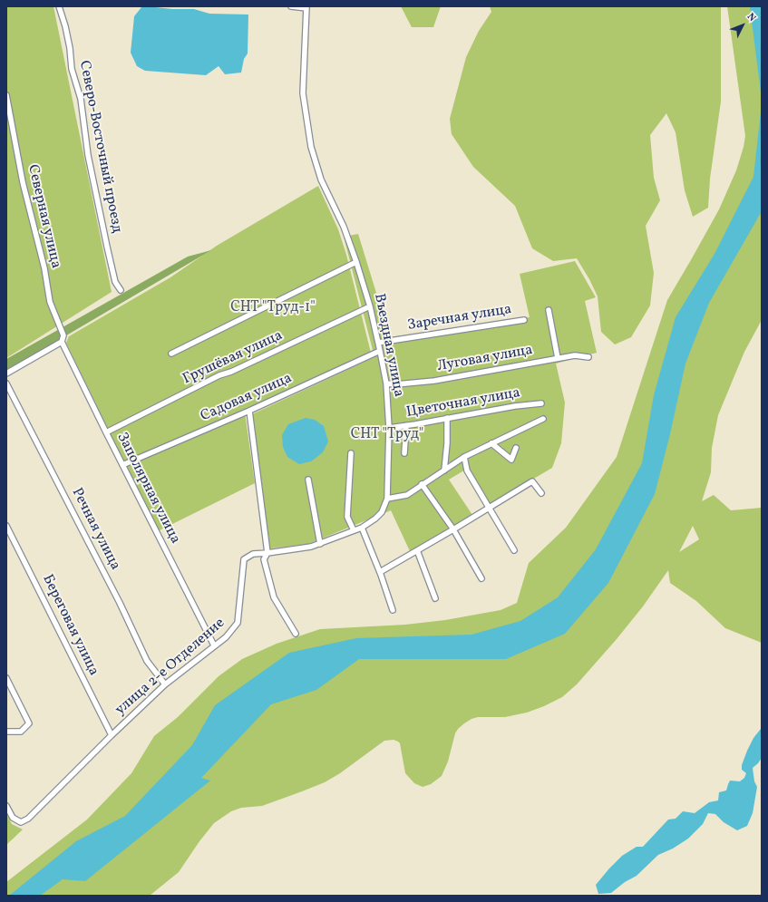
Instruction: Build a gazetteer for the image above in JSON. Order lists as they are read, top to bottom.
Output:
{
  "streets": {
    "street": [
      "Северо-Восточный проезд",
      "Северная улица",
      "Заречная улица",
      "Въездная улица",
      "Грушёвая улица",
      "Луговая улица",
      "Садовая улица",
      "Цветочная улица",
      "Заполярная улица",
      "Речная улица",
      "Береговая улица",
      "улица 2-е Отделение"
    ]
  },
  "crossings": [
    ["Северная улица", "Заполярная улица"],
    ["Заречная улица", "Въездная улица"],
    ["Въездная улица", "Грушёвая улица"],
    ["Въездная улица", "Луговая улица"],
    ["Въездная улица", "Садовая улица"],
    ["Въездная улица", "Цветочная улица"],
    ["Въездная улица", "улица 2-е Отделение"],
    ["Грушёвая улица", "Заполярная улица"],
    ["Садовая улица", "Заполярная улица"],
    ["Заполярная улица", "улица 2-е Отделение"],
    ["Речная улица", "улица 2-е Отделение"],
    ["Береговая улица", "улица 2-е Отделение"]
  ],
  "parks": ["СНТ \"Труд-1\"", "СНТ \"Труд\""],
  "north": "top right"
}
